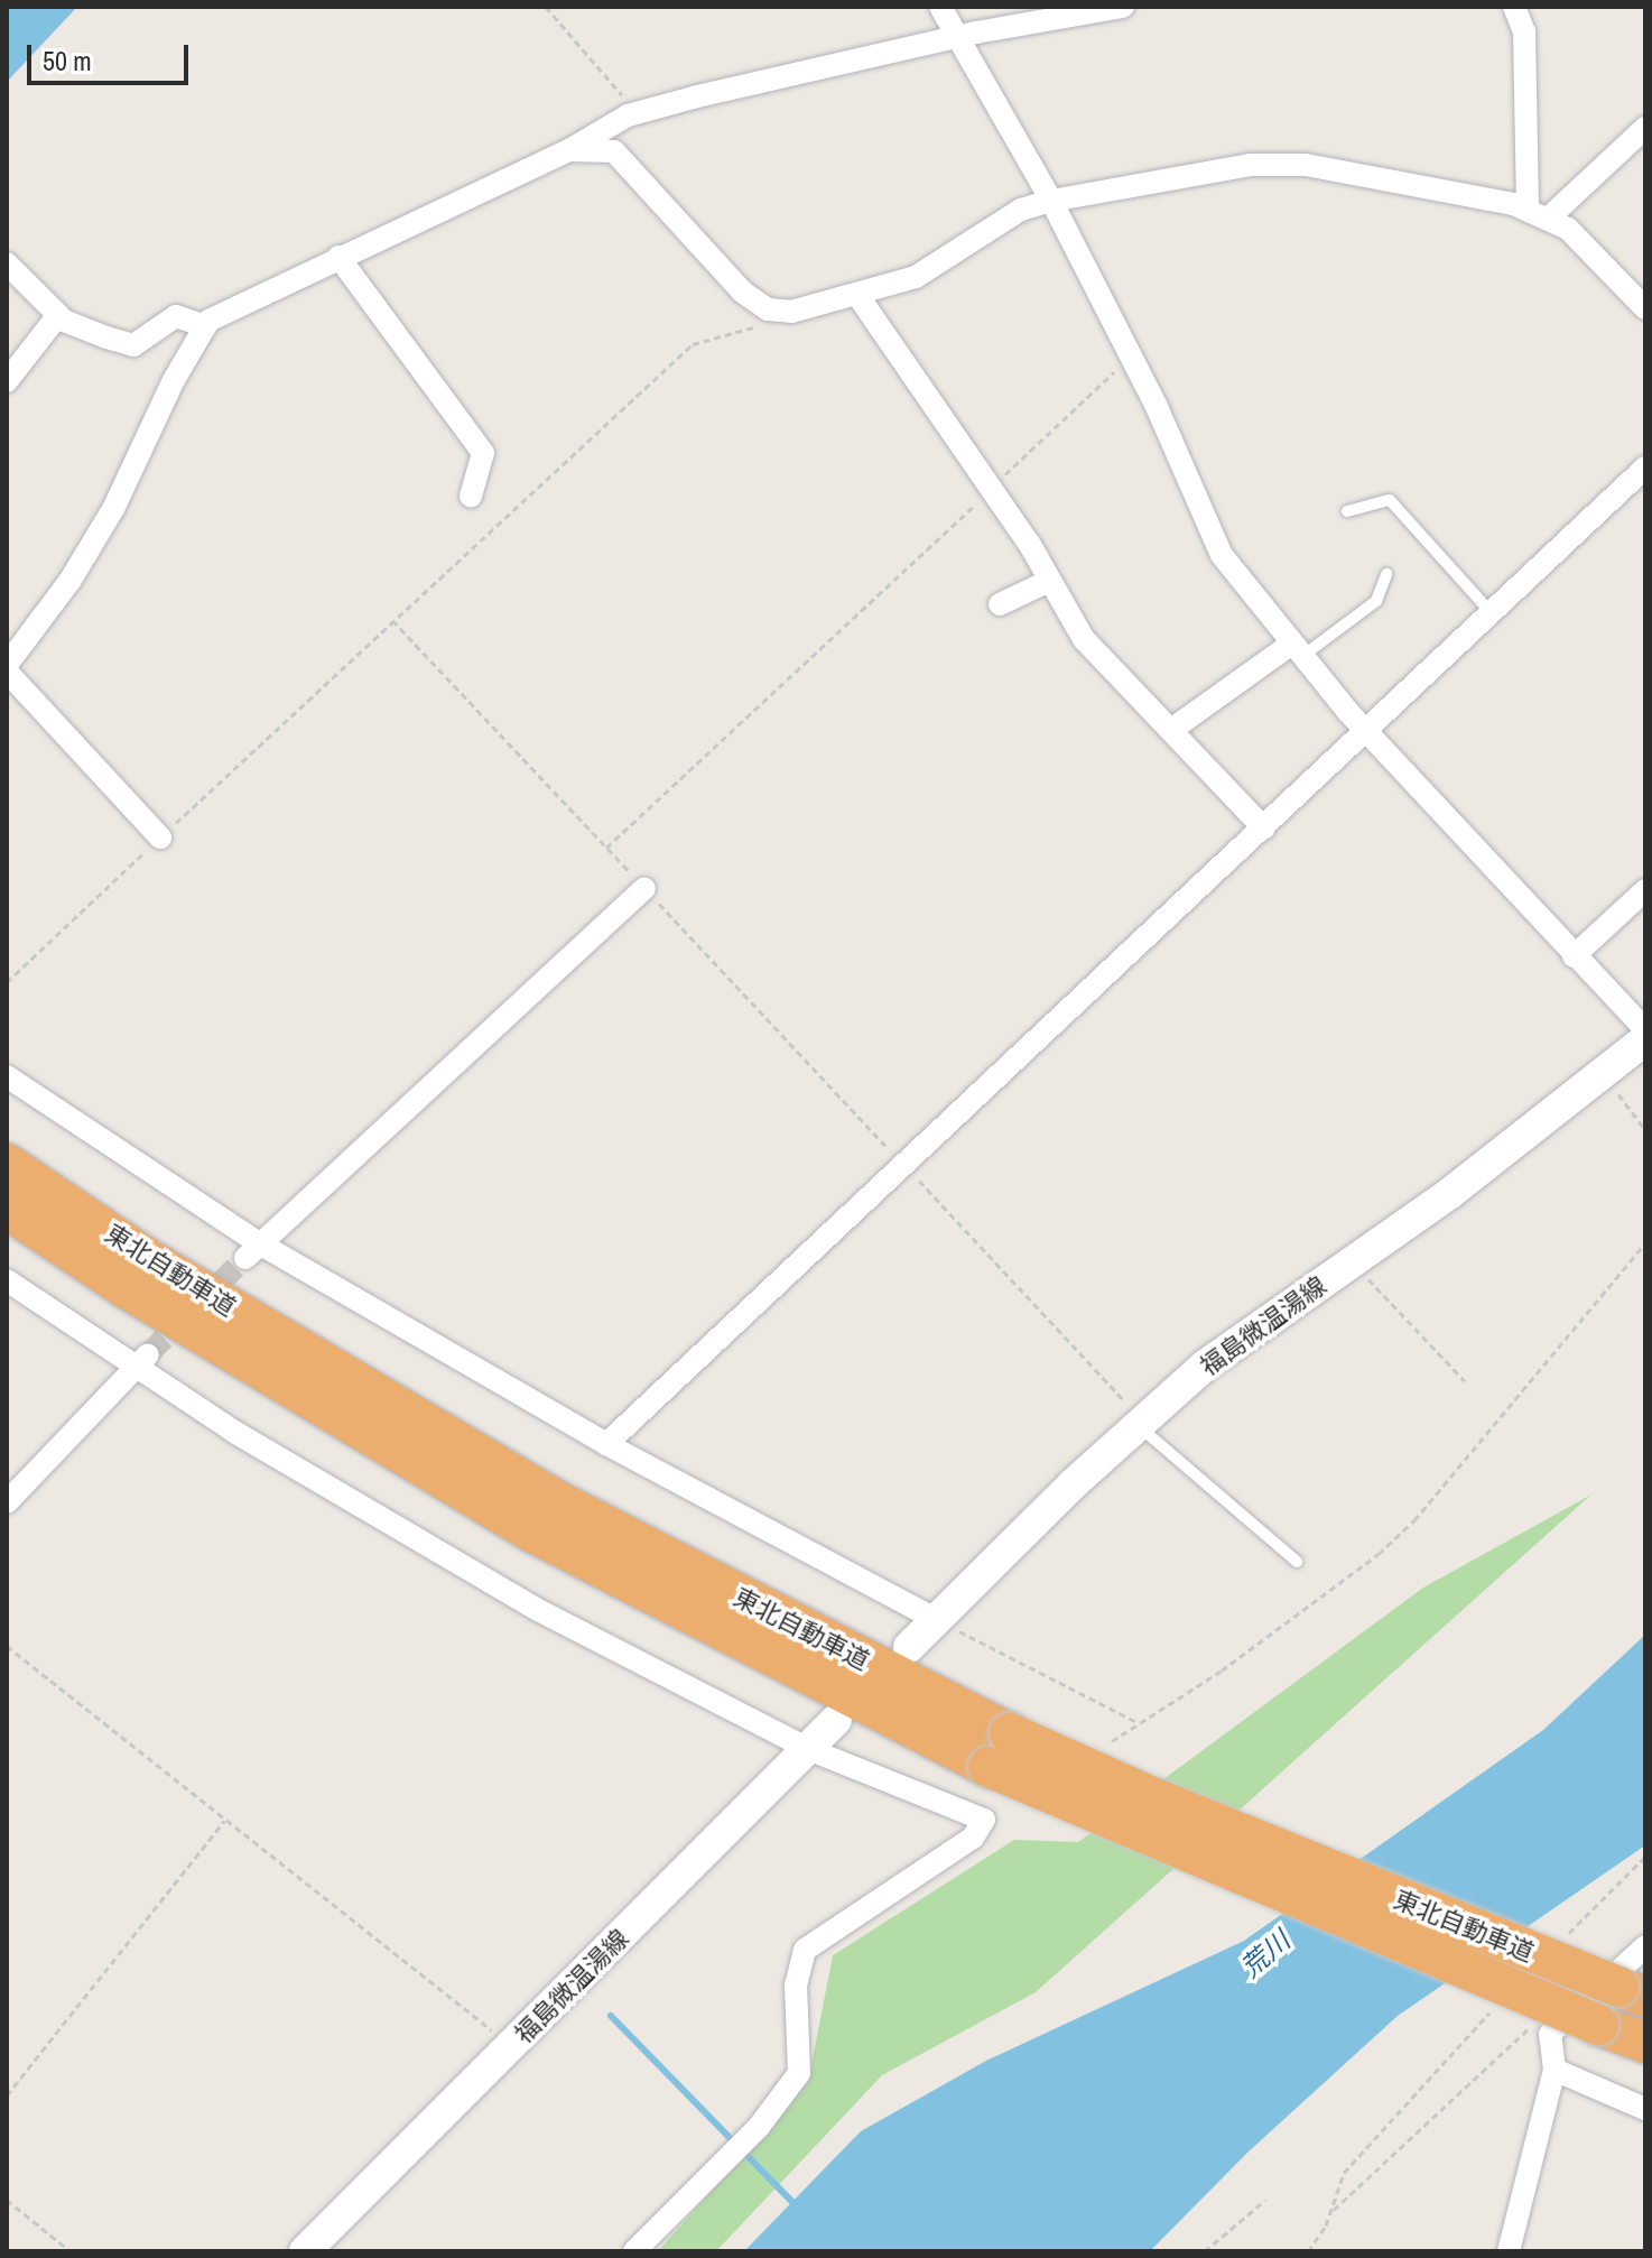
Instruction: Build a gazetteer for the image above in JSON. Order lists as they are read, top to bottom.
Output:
{
  "streets": {
    "highway": ["東北自動車道"],
    "main road": ["福島微温湯線"]
  },
  "water": ["荒川"],
  "scale_bar": "50 m"
}
